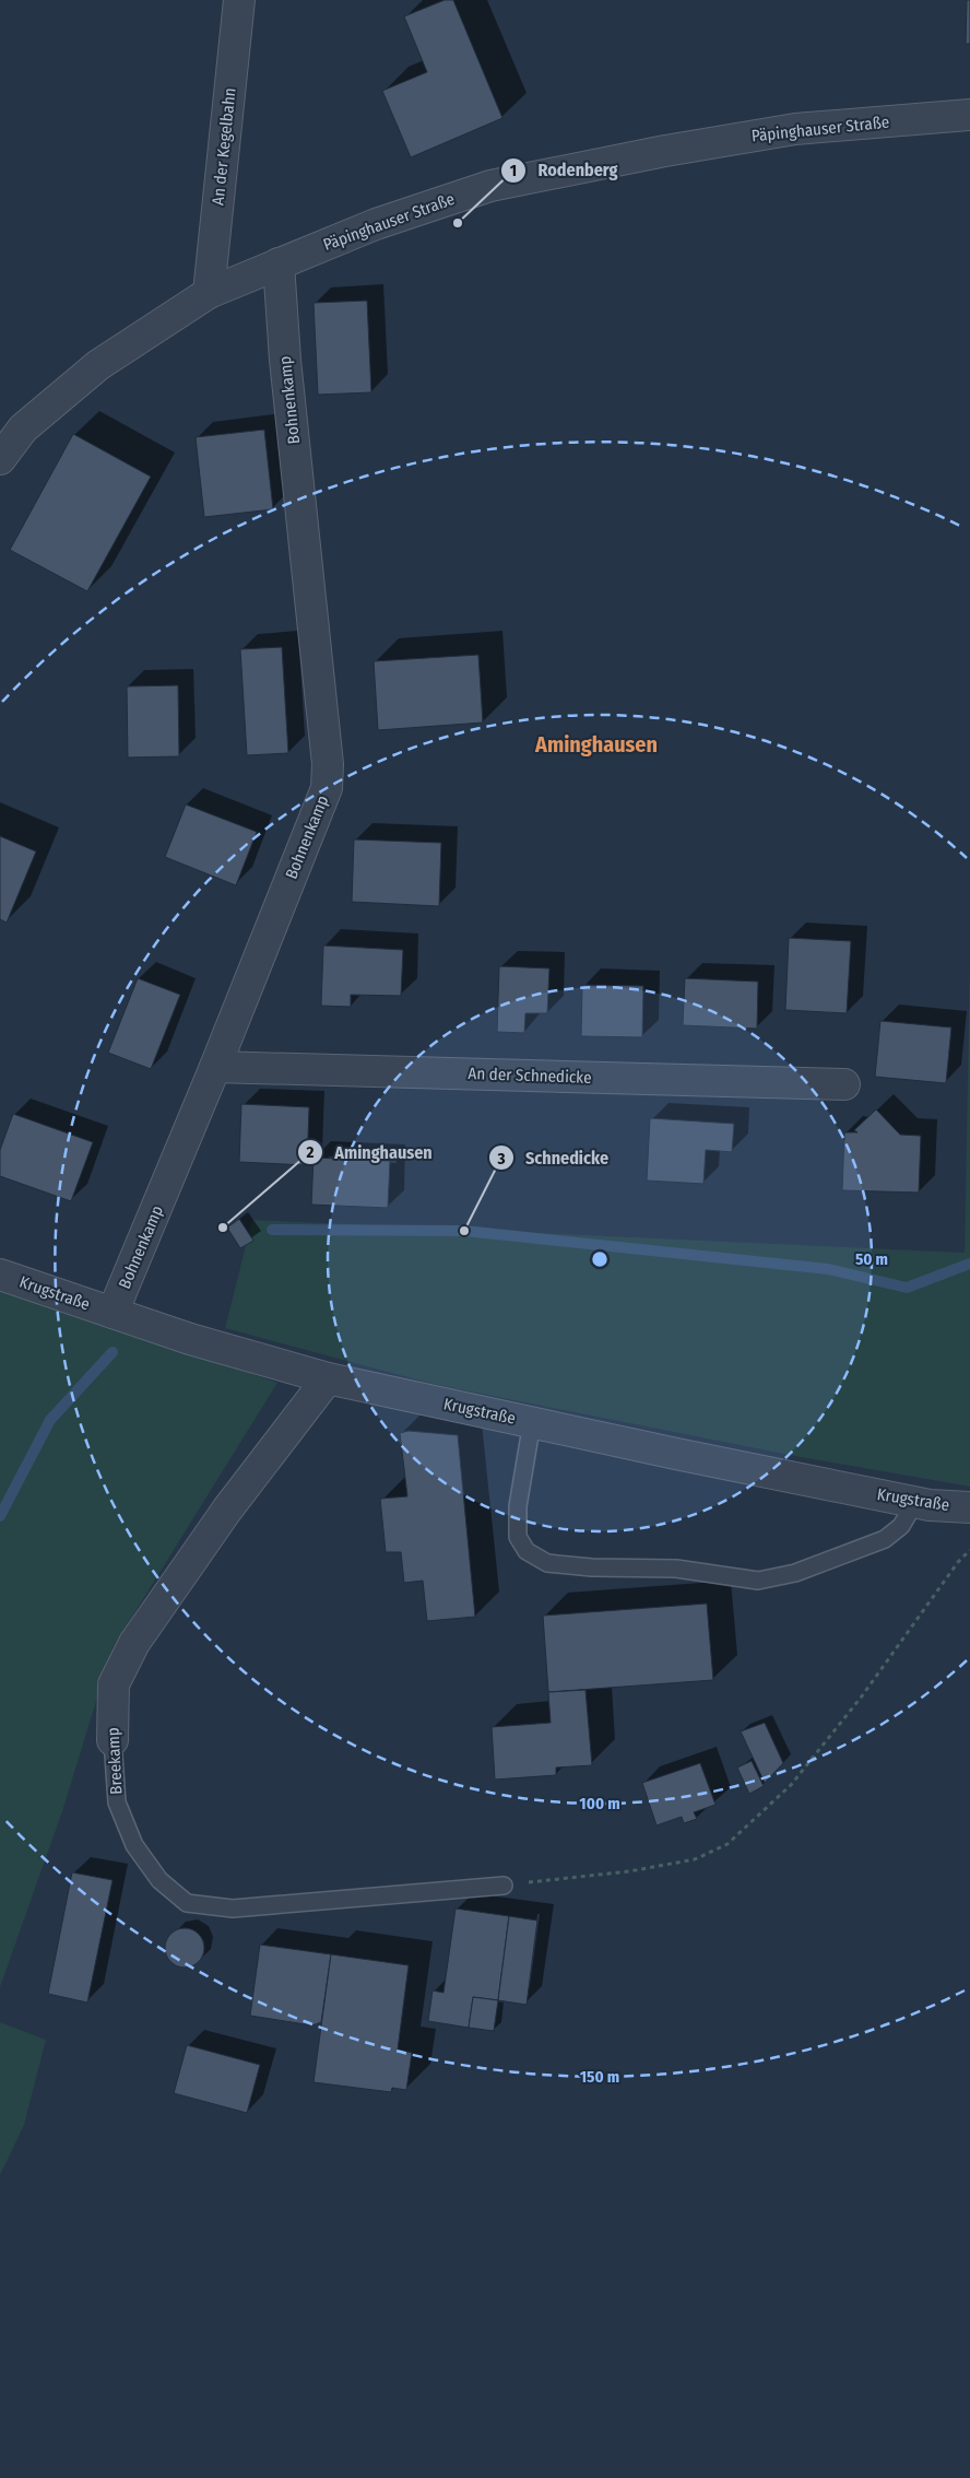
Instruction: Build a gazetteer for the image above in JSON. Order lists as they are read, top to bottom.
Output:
{
  "streets": {
    "street": [
      "Päpinghauser Straße",
      "An der Kegelbahn",
      "Bohnenkamp",
      "An der Schnedicke",
      "Krugstraße",
      "Breekamp"
    ]
  },
  "crossings": [
    ["Päpinghauser Straße", "An der Kegelbahn"],
    ["Päpinghauser Straße", "Bohnenkamp"],
    ["Bohnenkamp", "An der Schnedicke"],
    ["Bohnenkamp", "Krugstraße"],
    ["Krugstraße", "Breekamp"]
  ],
  "districts": ["Aminghausen"],
  "places": ["Rodenberg", "Aminghausen", "Schnedicke"],
  "rings": ["50 m", "100 m", "150 m"]
}
